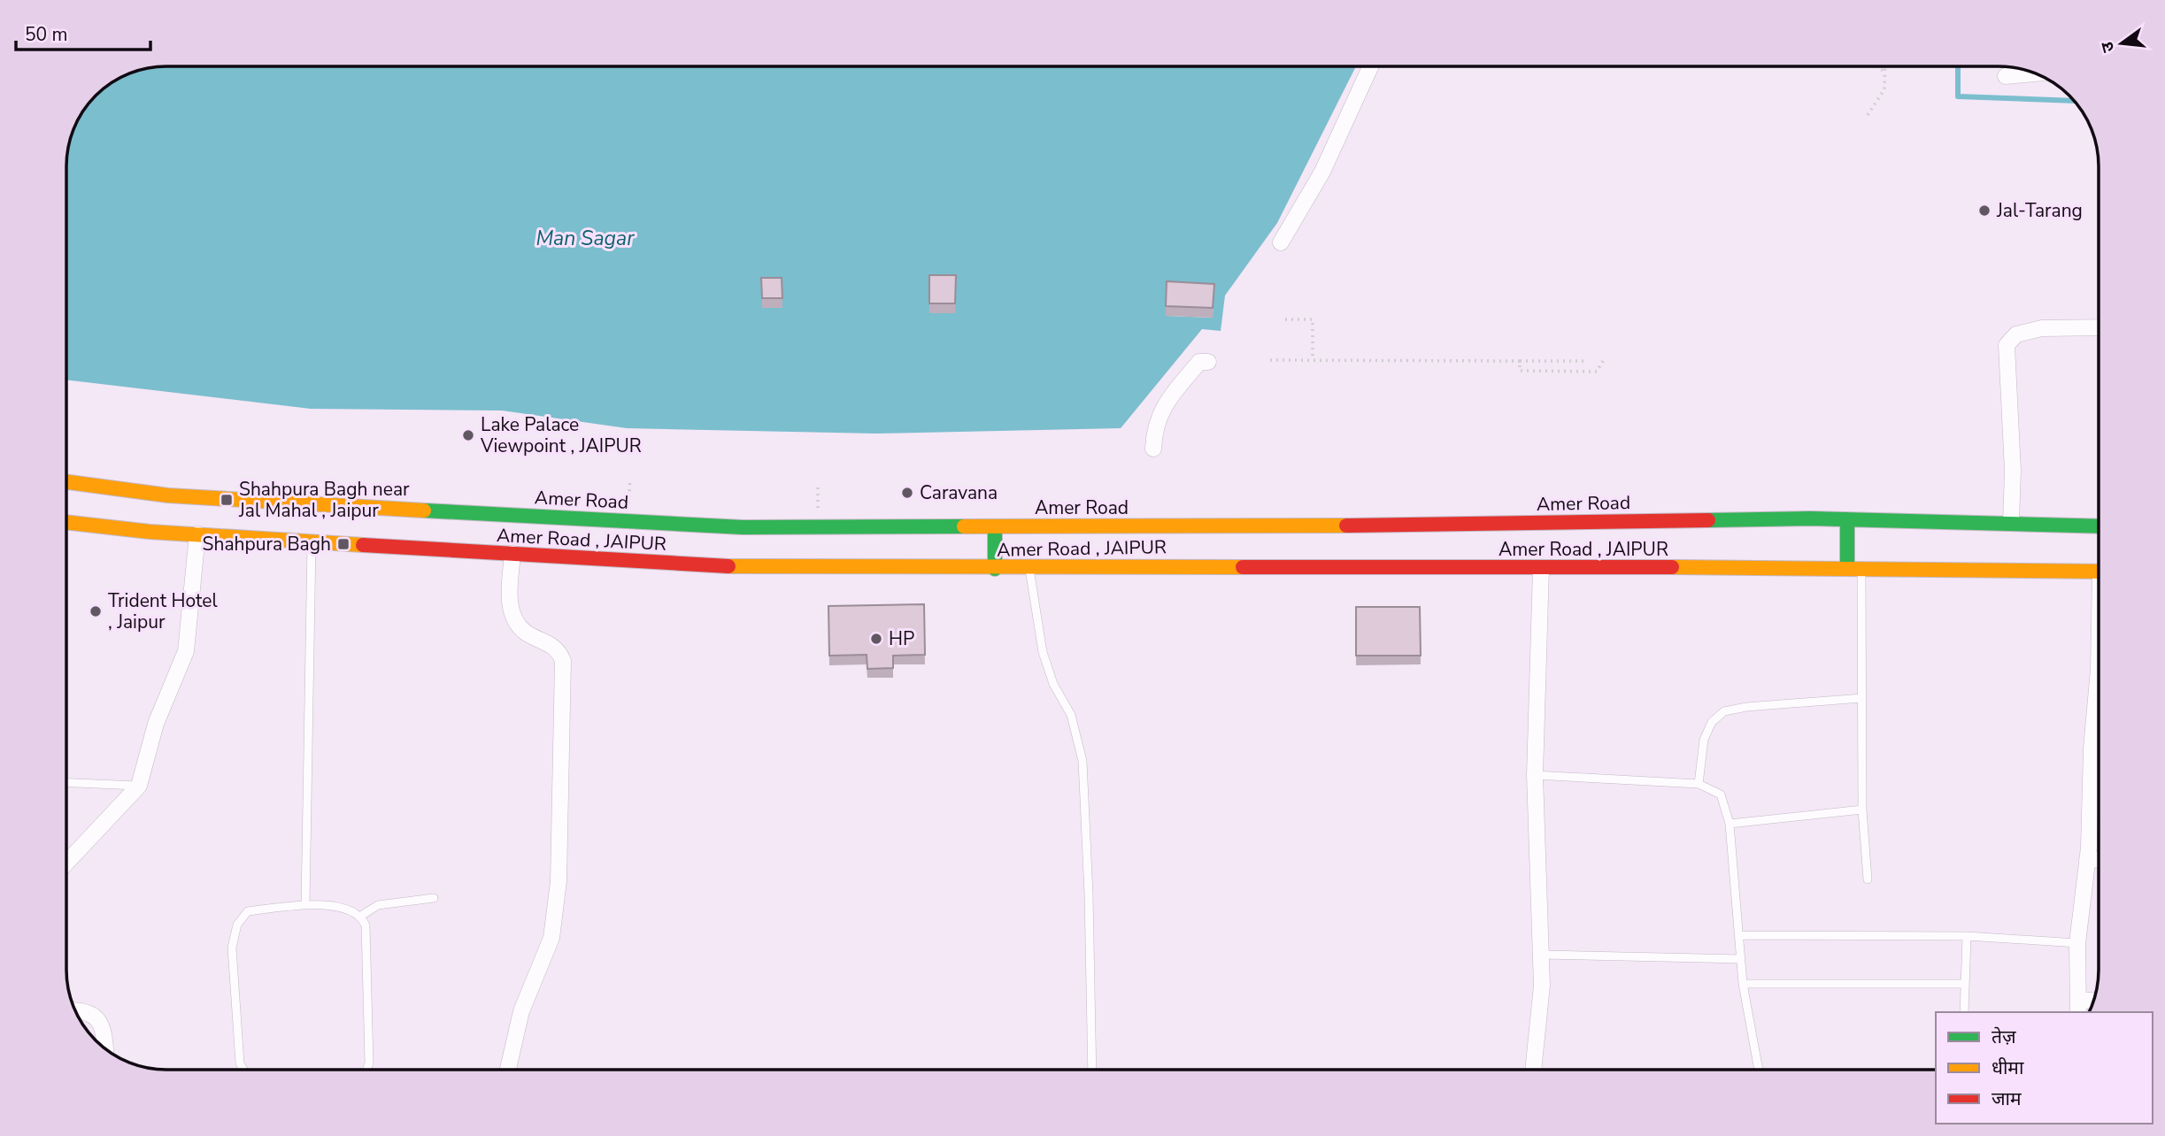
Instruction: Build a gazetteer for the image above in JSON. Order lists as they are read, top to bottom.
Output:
{
  "streets": {
    "main road": ["Amer Road", "Amer Road , JAIPUR"]
  },
  "water": ["Man Sagar"],
  "places": {
    "other": [
      "Jal-Tarang",
      "Lake Palace Viewpoint , JAIPUR",
      "Caravana",
      "Trident Hotel , Jaipur",
      "HP"
    ],
    "transit": ["Shahpura Bagh near Jal Mahal , Jaipur", "Shahpura Bagh"]
  },
  "legend": ["तेज़", "धीमा", "जाम"],
  "scale_bar": "50 m",
  "north": "left"
}
